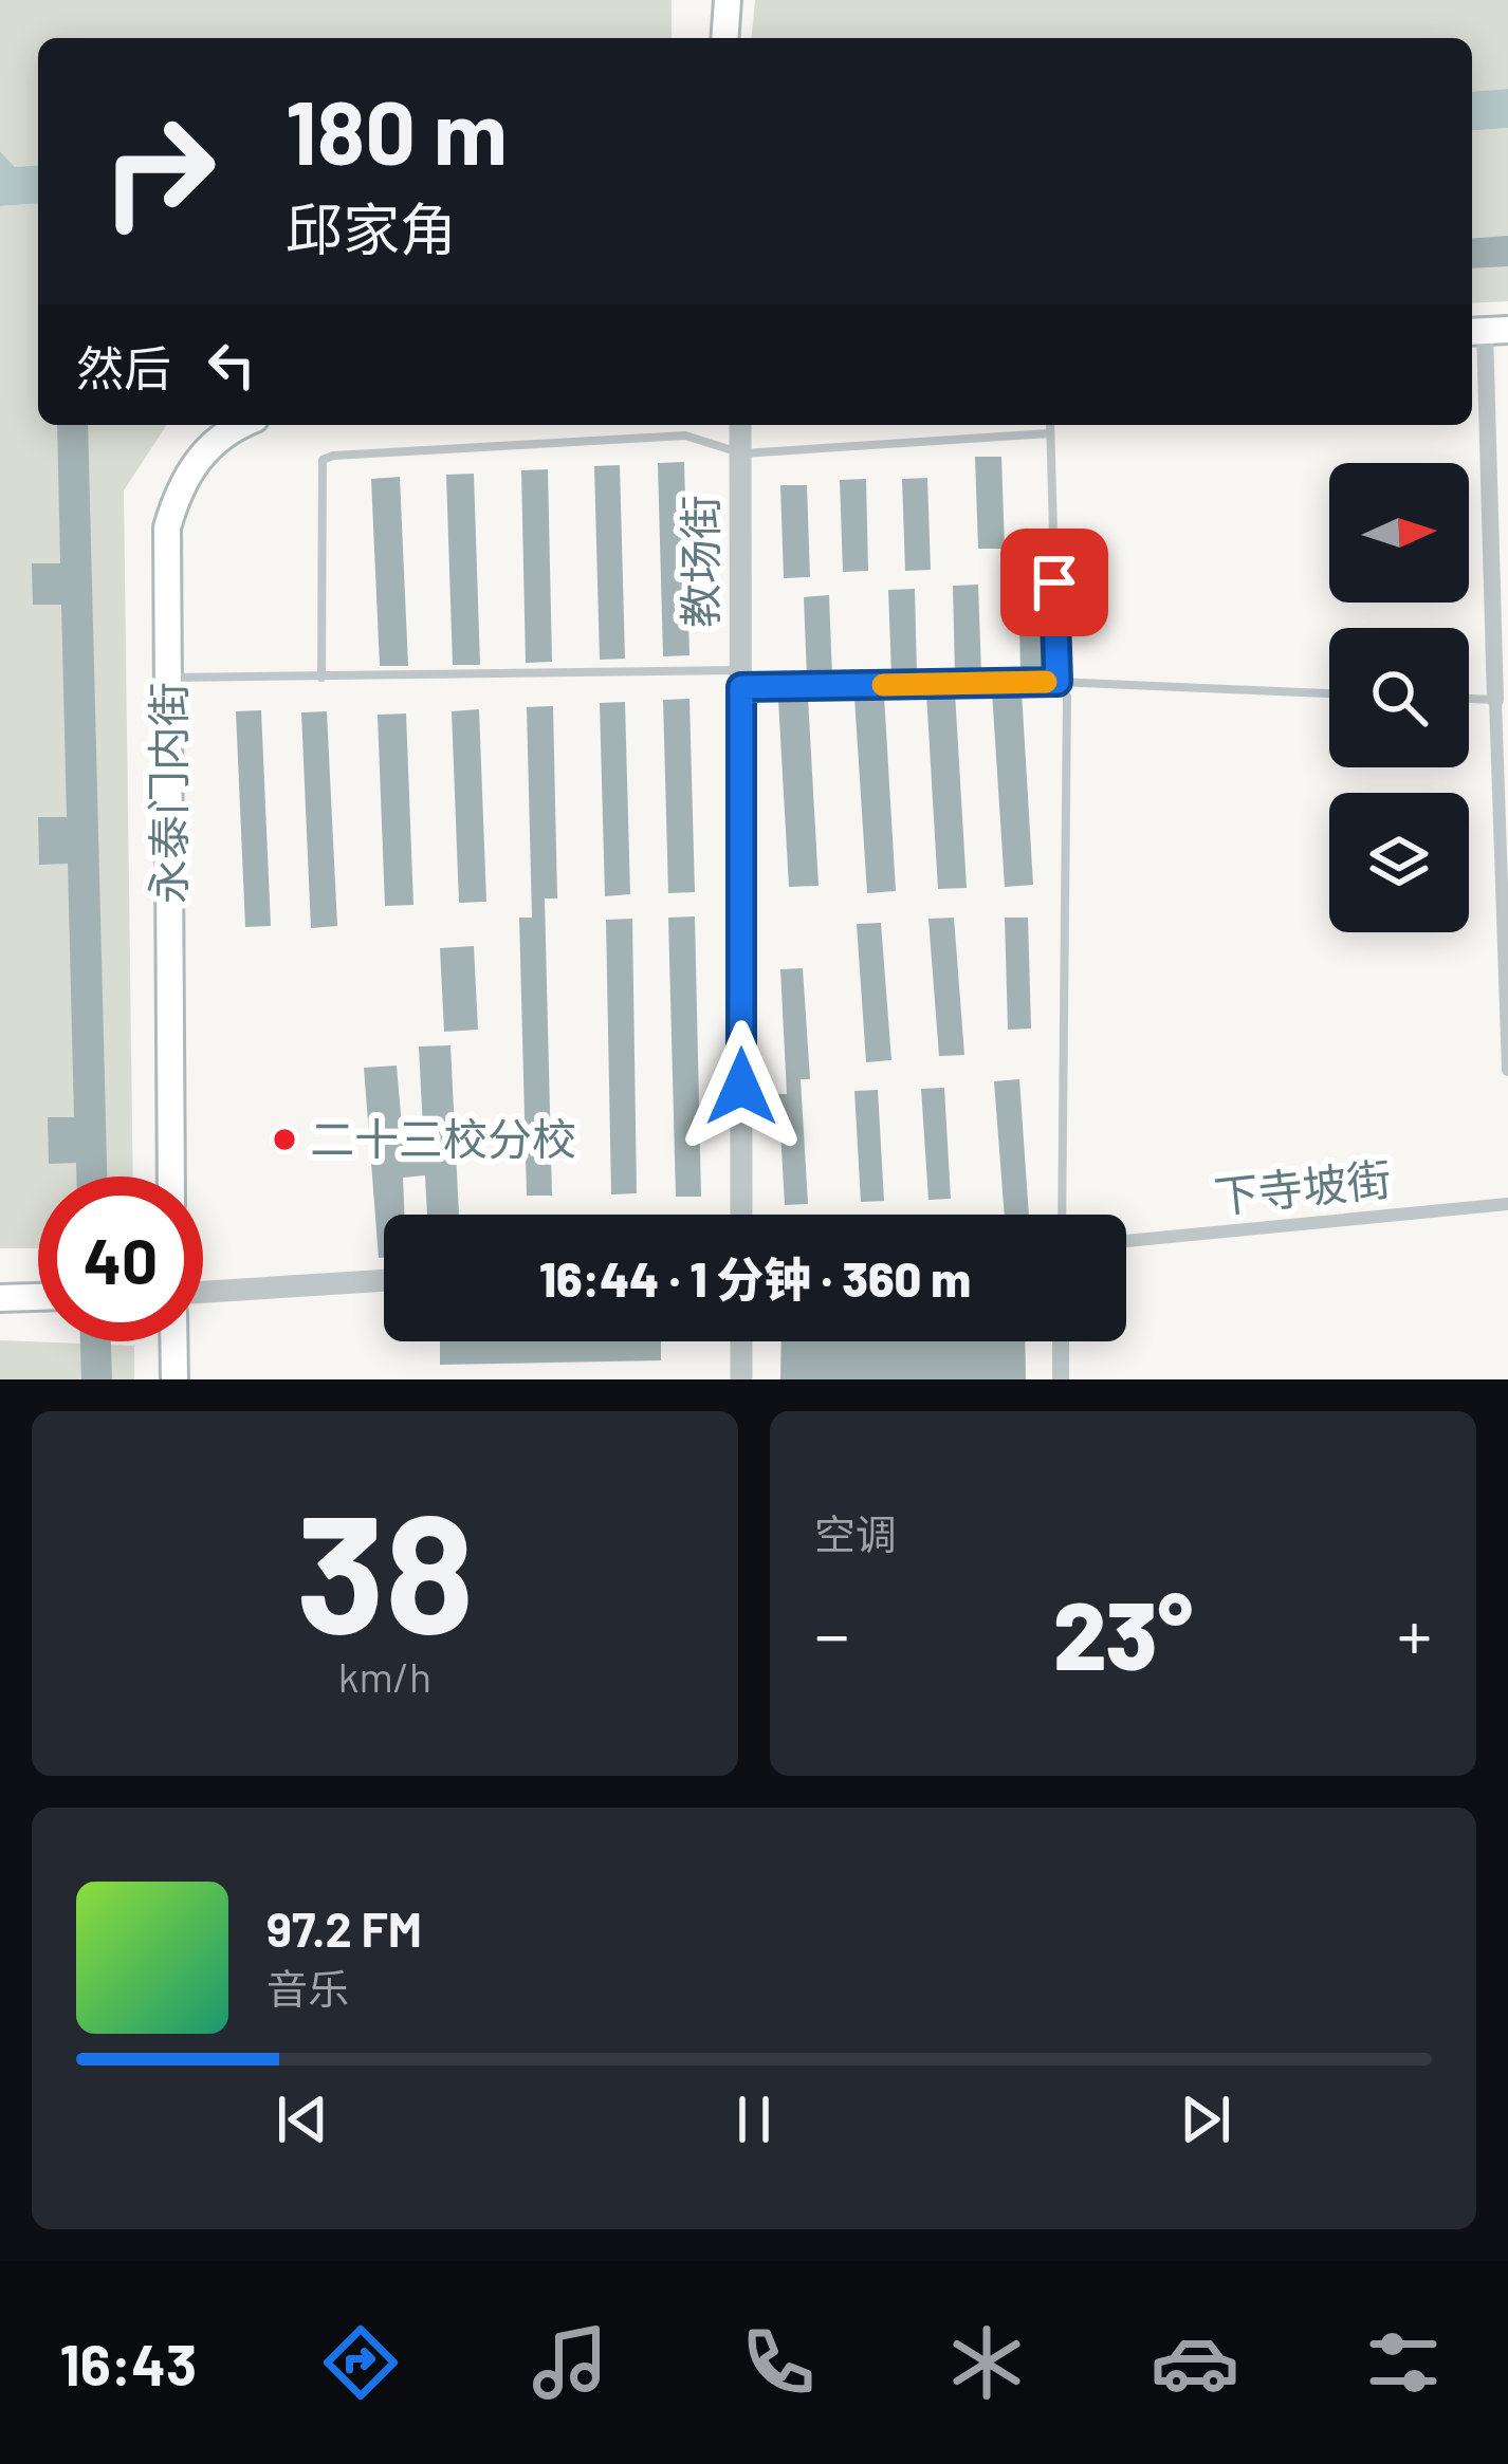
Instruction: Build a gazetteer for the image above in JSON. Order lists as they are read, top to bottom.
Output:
{
  "streets": {
    "main road": ["永泰门内街"],
    "street": ["教场街", "下寺坡街"]
  },
  "places": ["二十三校分校"],
  "north": "right",
  "page": {
    "turn": ["180 m", "邱家角"],
    "then": "然后",
    "limit": "40",
    "trip": "16:44 · 1 分钟 · 360 m",
    "tile": [
      ["38", "km/h"],
      "空调"
    ],
    "heat": ["−", "23°", "+"],
    "song": ["97.2 FM", "音乐"],
    "tabs": "16:43"
  }
}
